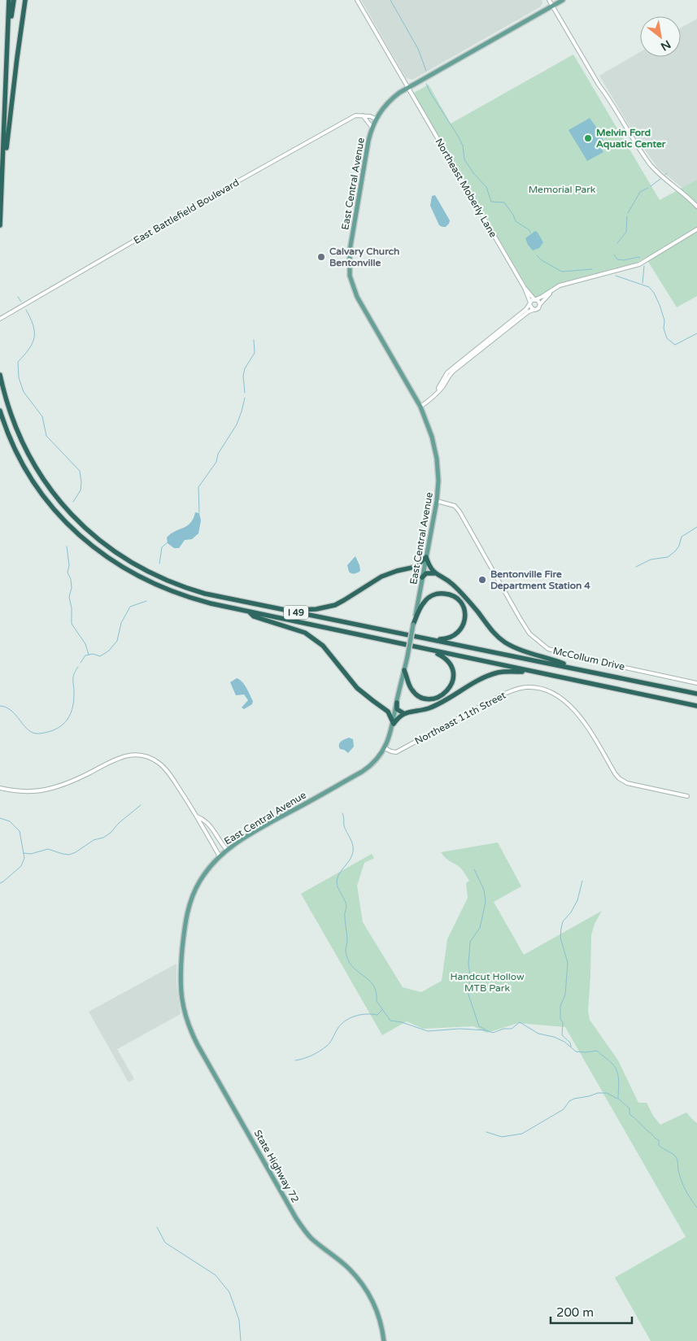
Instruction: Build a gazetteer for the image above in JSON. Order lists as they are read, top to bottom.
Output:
{
  "streets": {
    "highway": ["I 49"],
    "main road": ["East Central Avenue", "State Highway 72"],
    "street": [
      "Northeast Moberly Lane",
      "East Battlefield Boulevard",
      "McCollum Drive",
      "Northeast 11th Street"
    ]
  },
  "crossings": [
    ["East Central Avenue", "Northeast Moberly Lane"],
    ["East Central Avenue", "McCollum Drive"],
    ["East Central Avenue", "Northeast 11th Street"],
    ["East Central Avenue", "State Highway 72"]
  ],
  "parks": ["Memorial Park", "Handcut Hollow MTB Park"],
  "places": ["Melvin Ford Aquatic Center", "Calvary Church Bentonville", "Bentonville Fire Department Station 4"],
  "scale_bar": "200 m",
  "north": "bottom right"
}
